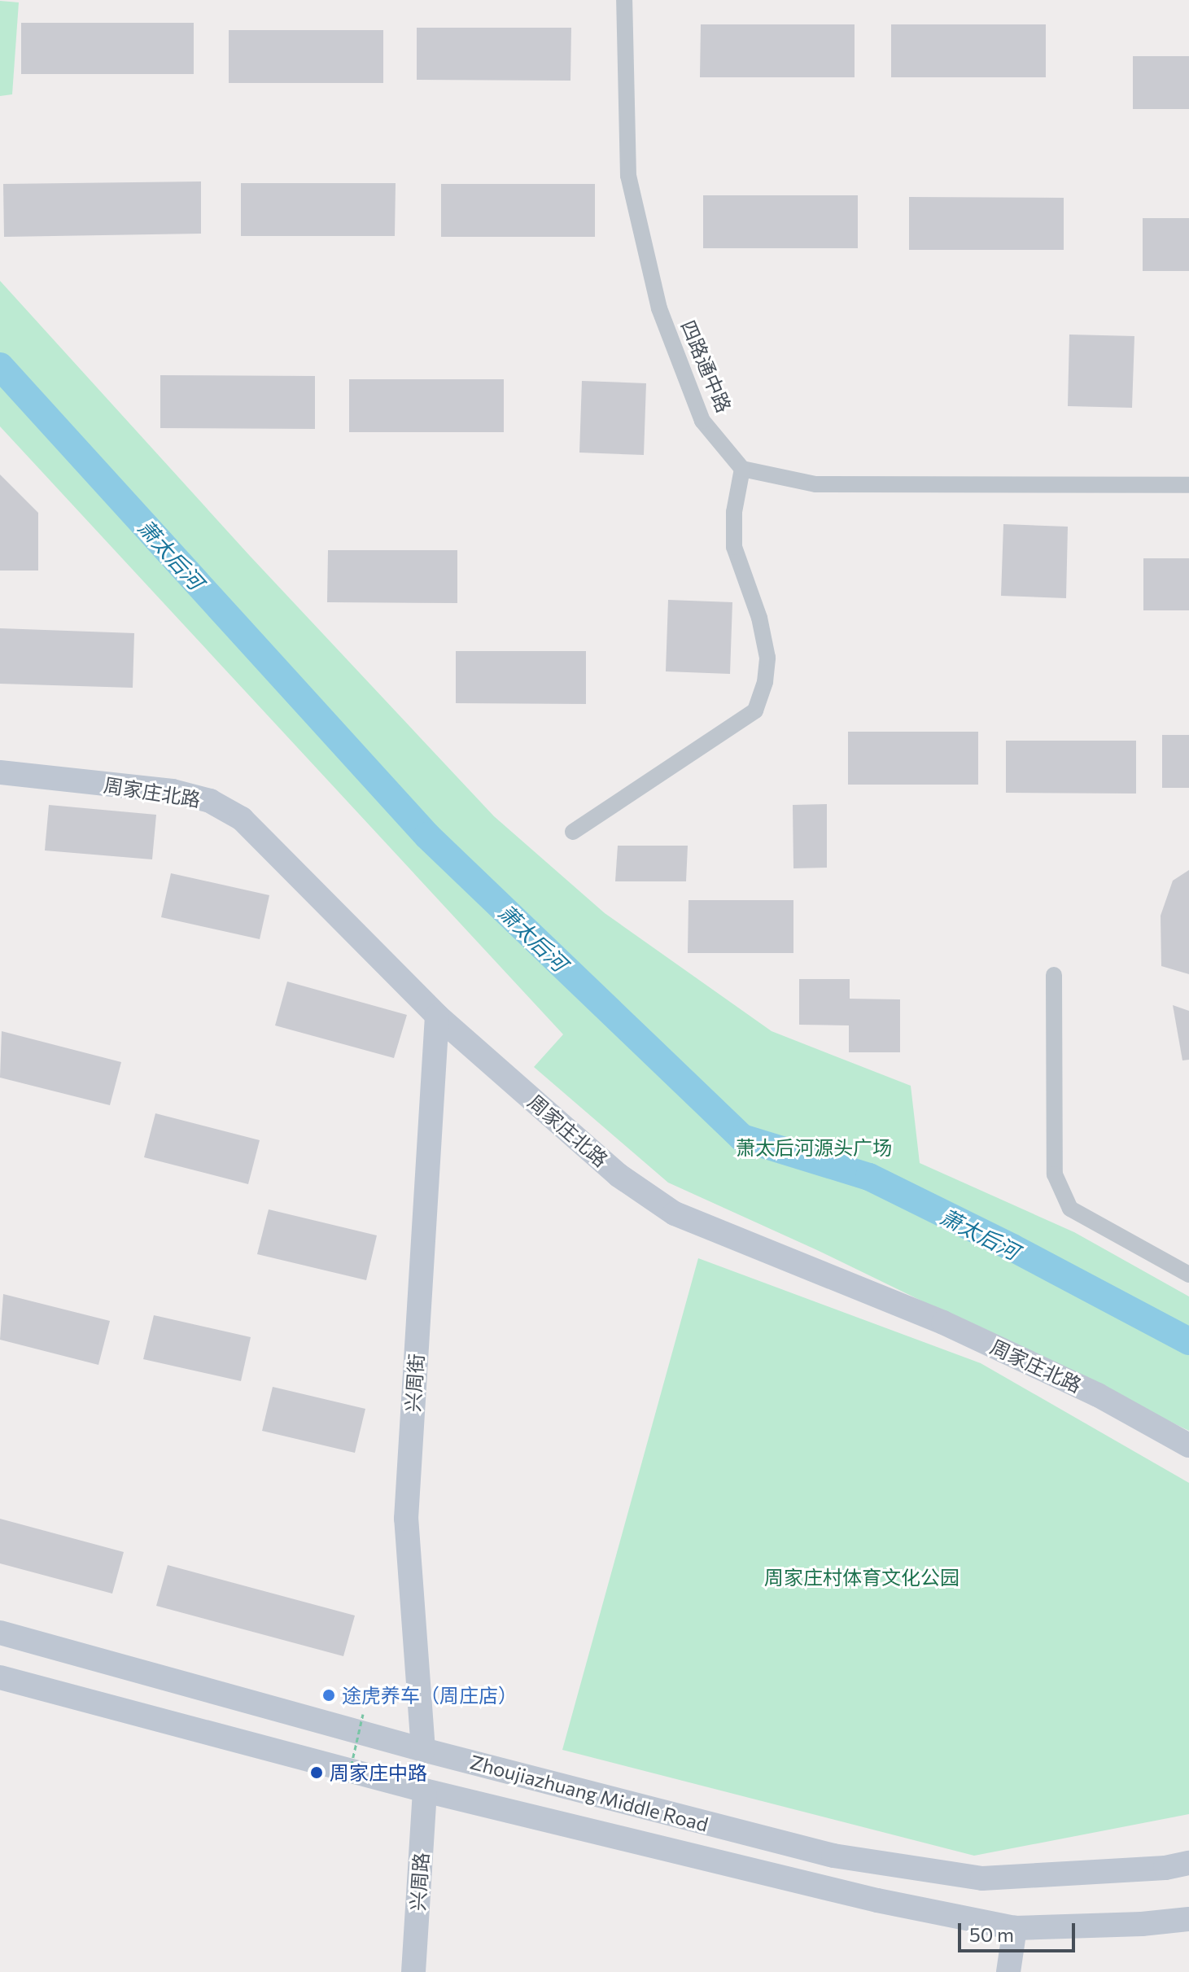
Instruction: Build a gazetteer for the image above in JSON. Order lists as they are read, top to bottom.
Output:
{
  "streets": {
    "main road": [
      "周家庄北路",
      "兴周街",
      "Zhoujiazhuang Middle Road",
      "兴周路"
    ],
    "street": ["四路通中路"]
  },
  "crossings": [
    ["周家庄北路", "兴周街"],
    ["兴周街", "Zhoujiazhuang Middle Road"],
    ["Zhoujiazhuang Middle Road", "兴周路"]
  ],
  "water": ["萧太后河"],
  "parks": ["萧太后河源头广场", "周家庄村体育文化公园"],
  "places": ["途虎养车（周庄店）", "周家庄中路"],
  "scale_bar": "50 m"
}
